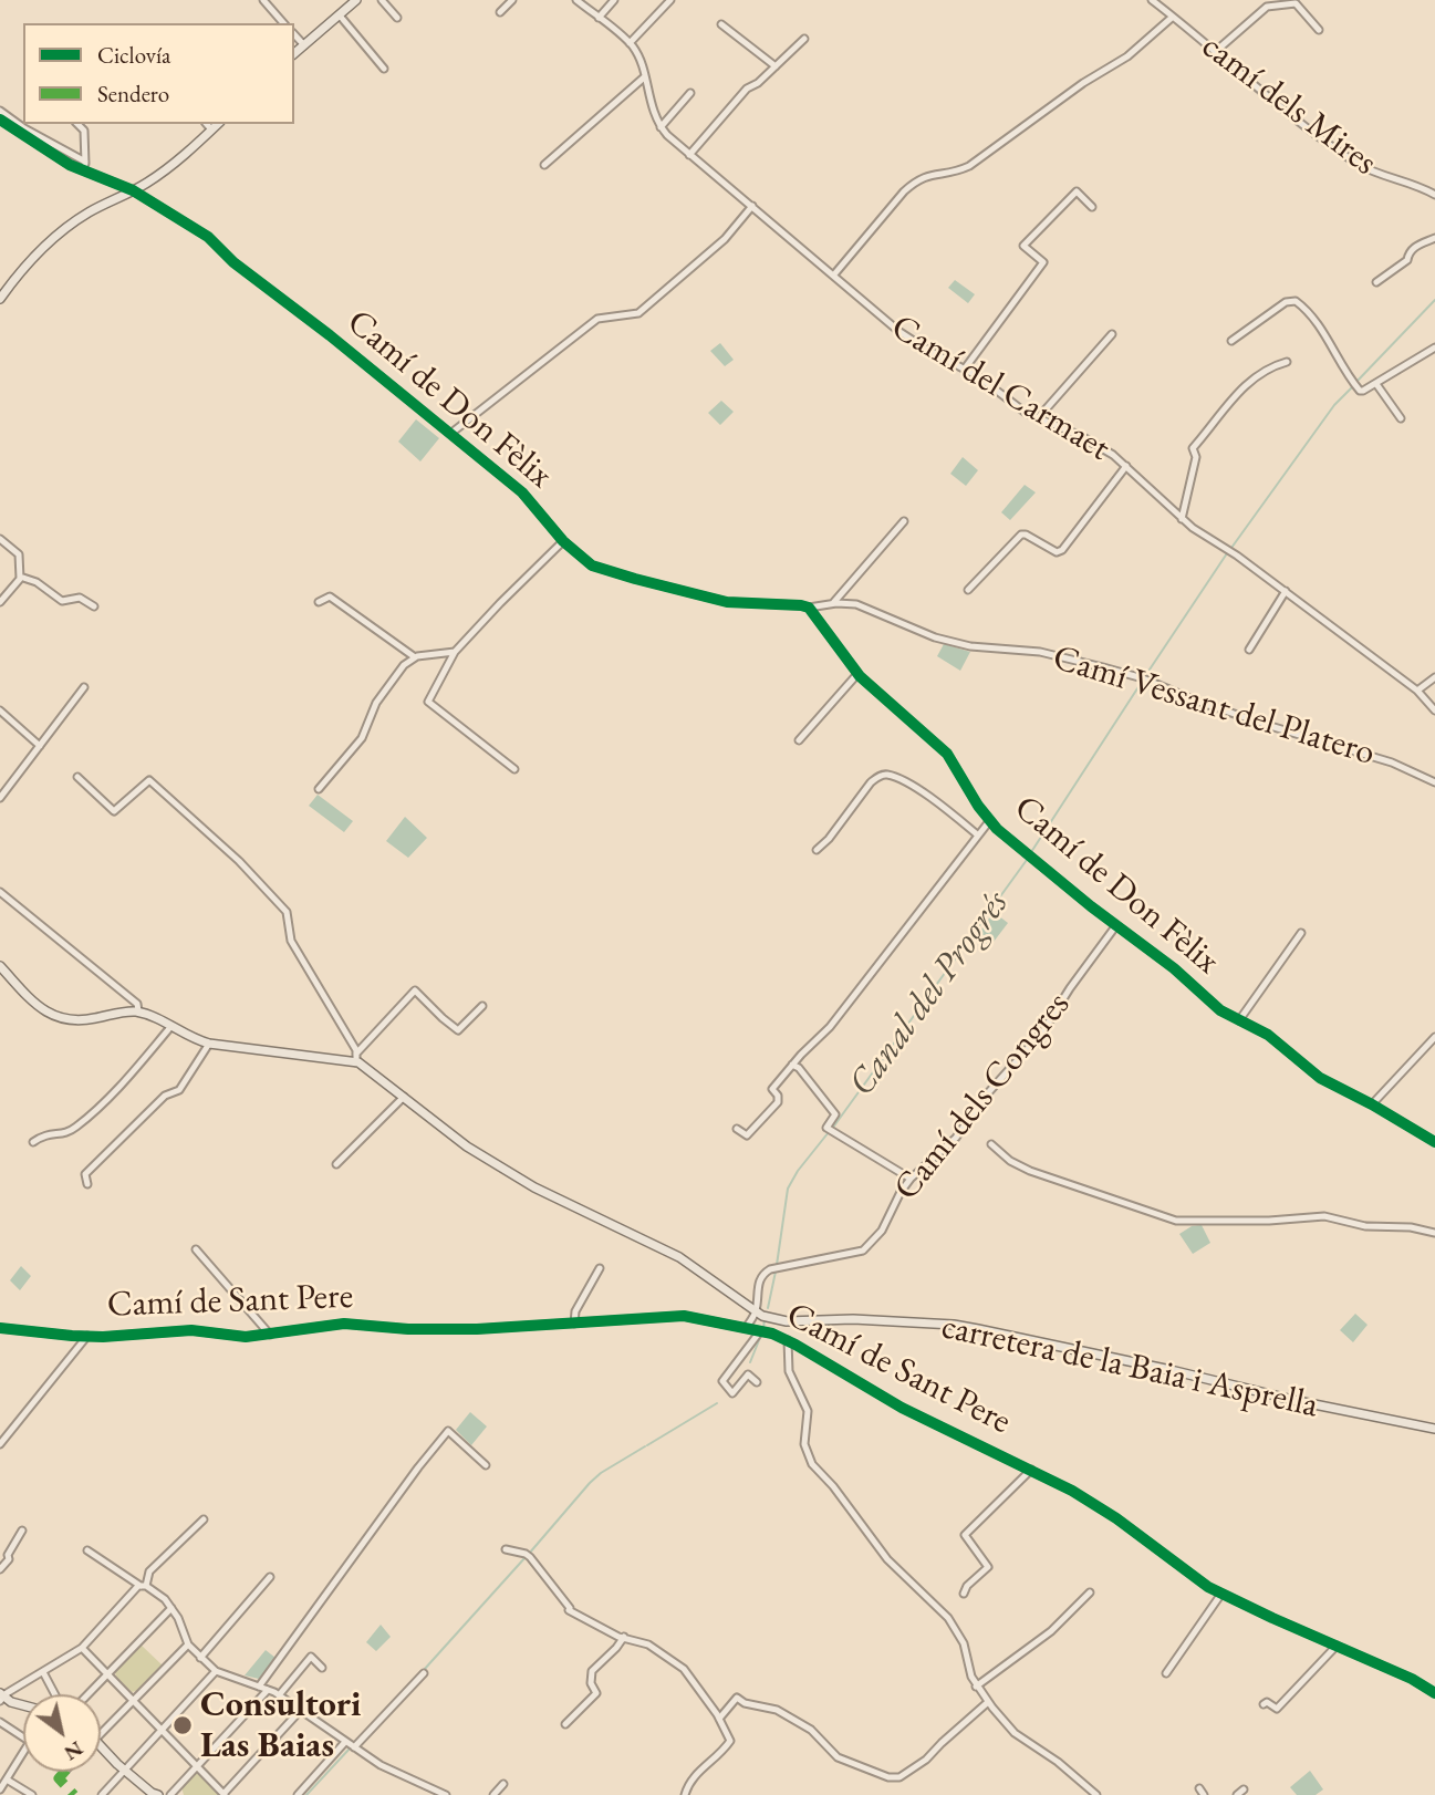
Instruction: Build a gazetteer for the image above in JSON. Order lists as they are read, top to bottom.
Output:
{
  "streets": {
    "main road": ["carretera de la Baia i Asprella"],
    "street": [
      "camí dels Mires",
      "Camí del Carmaet",
      "Camí de Don Fèlix",
      "Camí Vessant del Platero",
      "Camí dels Congres",
      "Camí de Sant Pere"
    ]
  },
  "crossings": [
    ["Camí de Don Fèlix", "Camí Vessant del Platero"],
    ["Camí de Don Fèlix", "Camí dels Congres"],
    ["Camí dels Congres", "Camí de Sant Pere"],
    ["Camí dels Congres", "carretera de la Baia i Asprella"]
  ],
  "water": ["Canal del Progrés"],
  "places": ["Consultori Las Baias"],
  "legend": ["Ciclovía", "Sendero"],
  "north": "bottom right"
}
